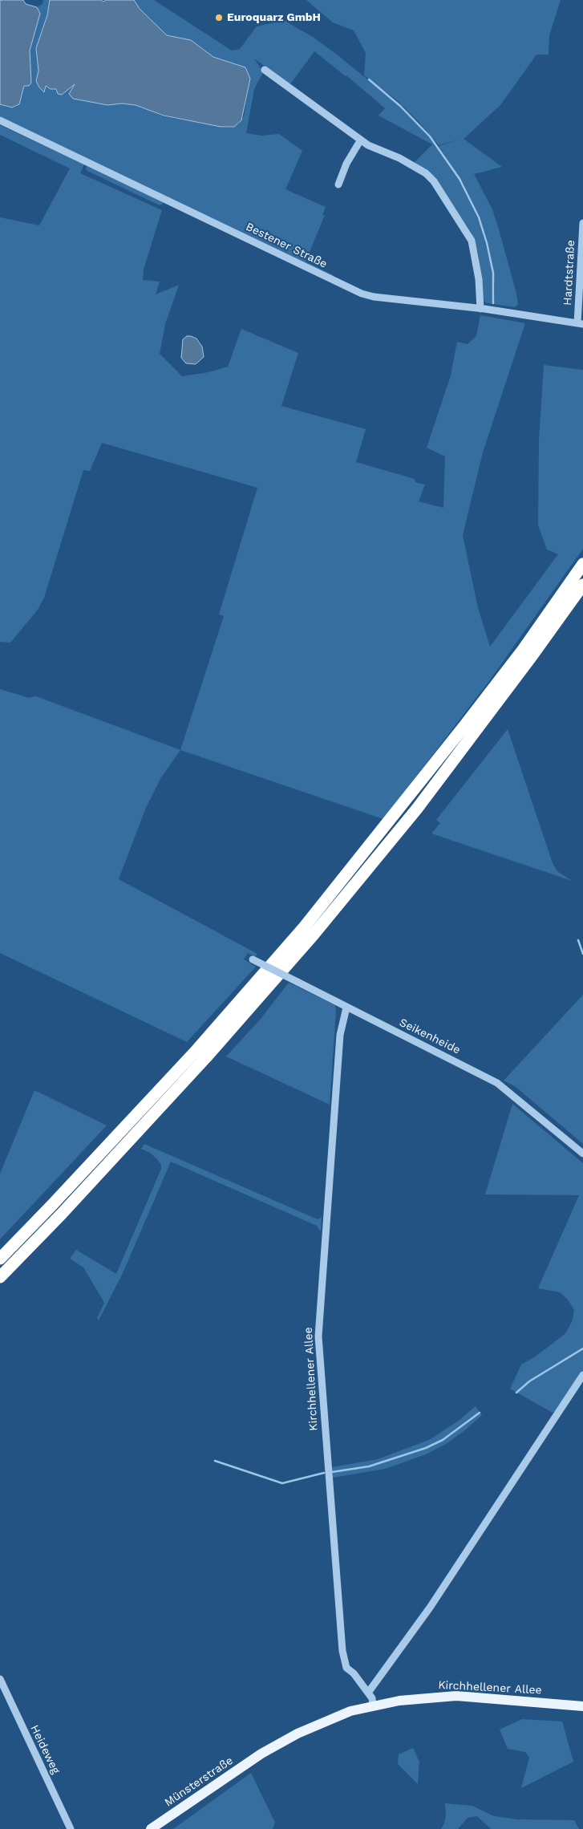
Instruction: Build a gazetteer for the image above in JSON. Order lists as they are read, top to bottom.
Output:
{
  "streets": {
    "main road": ["Kirchhellener Allee", "Münsterstraße"],
    "street": [
      "Bestener Straße",
      "Hardtstraße",
      "Seikenheide",
      "Heideweg"
    ]
  },
  "crossings": [
    ["Bestener Straße", "Hardtstraße"],
    ["Seikenheide", "Kirchhellener Allee"],
    ["Kirchhellener Allee", "Münsterstraße"]
  ],
  "places": ["Euroquarz GmbH"]
}
